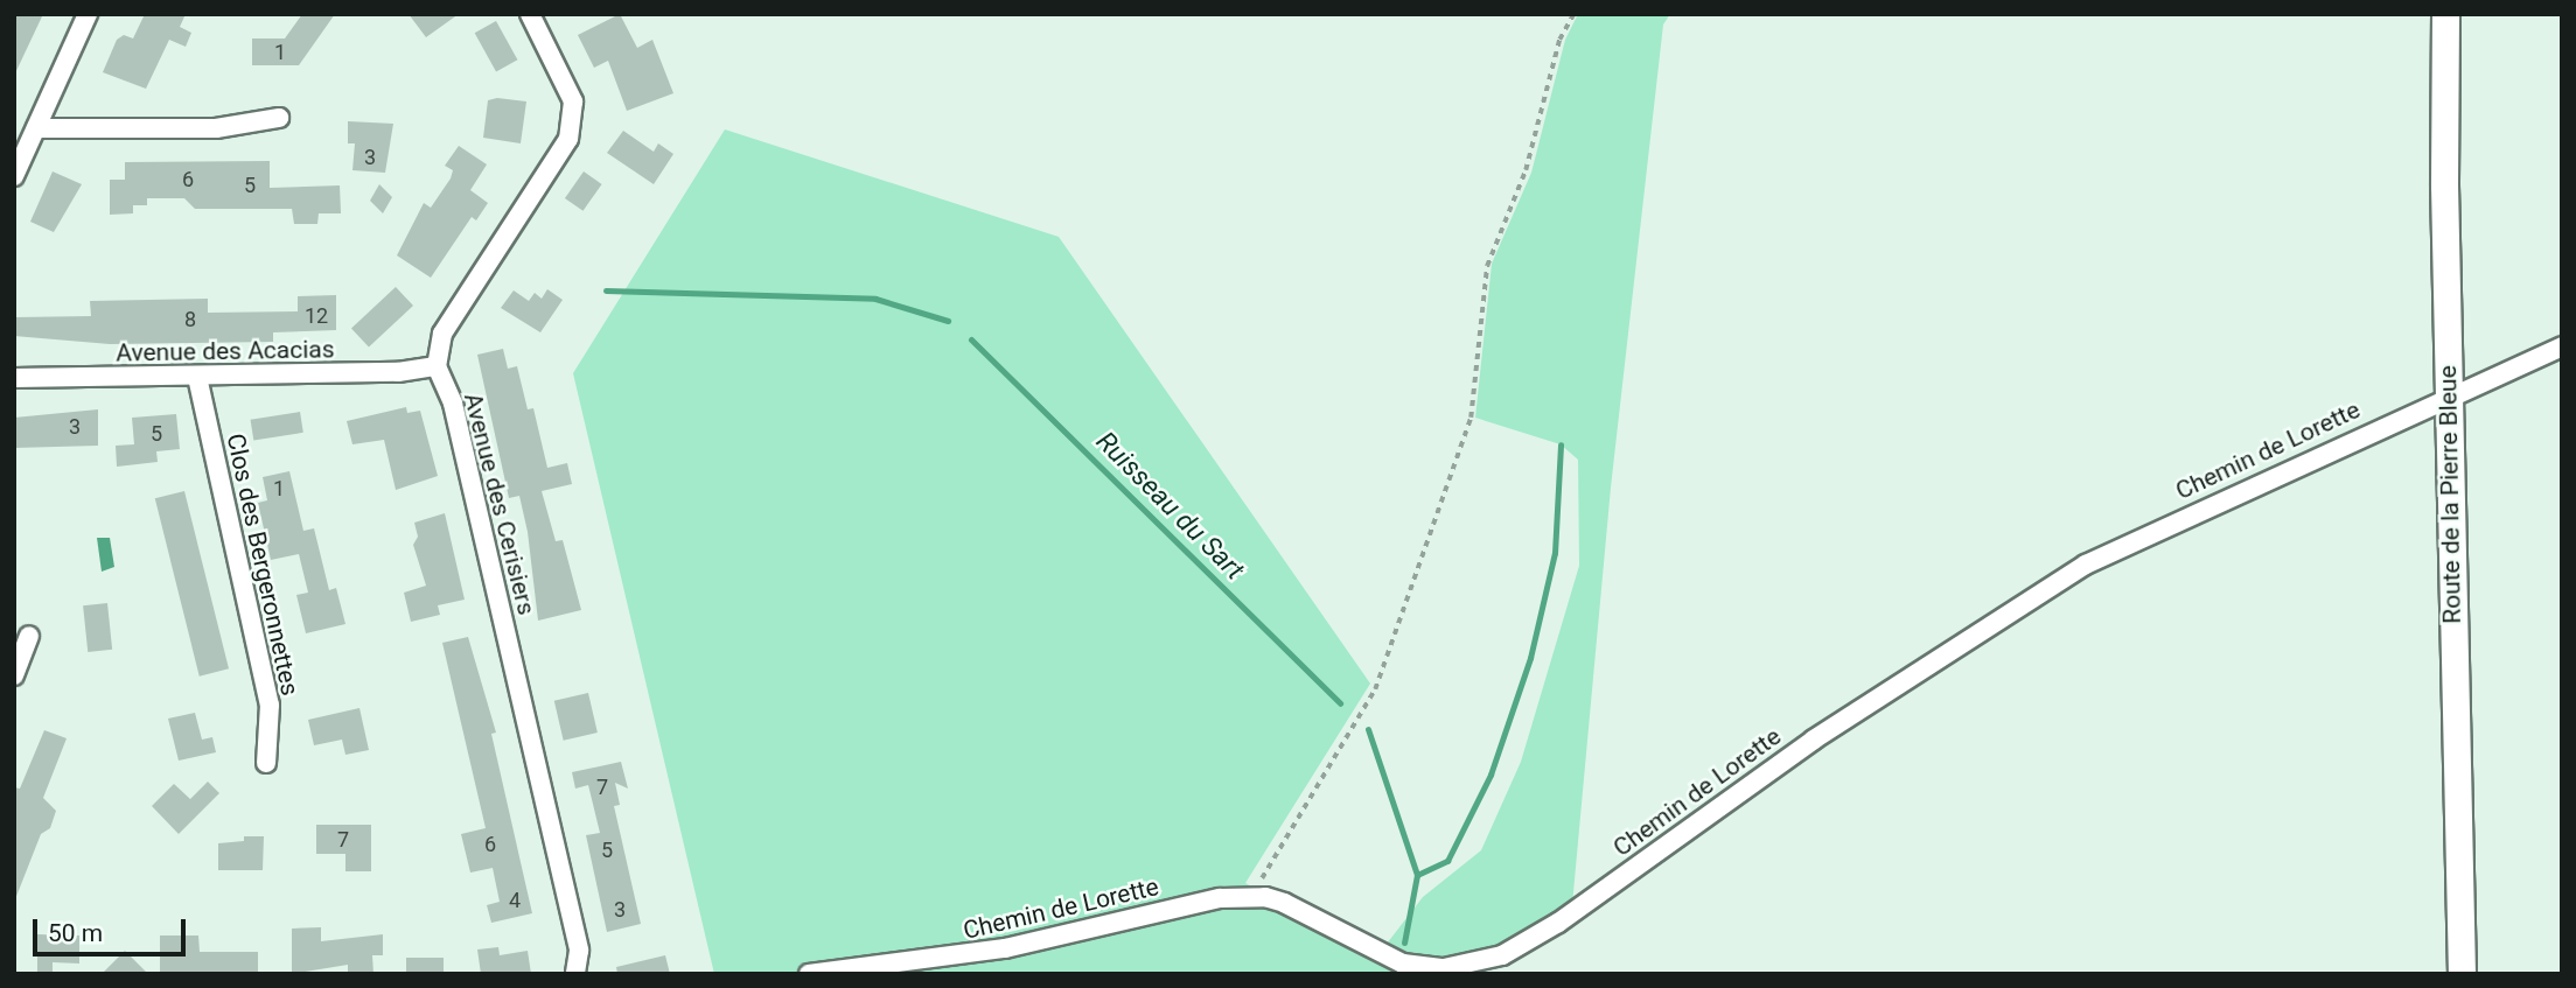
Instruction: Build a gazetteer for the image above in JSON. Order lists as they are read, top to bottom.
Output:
{
  "streets": {
    "main road": ["Route de la Pierre Bleue"],
    "street": [
      "Avenue des Acacias",
      "Chemin de Lorette",
      "Avenue des Cerisiers",
      "Clos des Bergeronnettes"
    ]
  },
  "crossings": [
    ["Avenue des Acacias", "Avenue des Cerisiers"],
    ["Avenue des Acacias", "Clos des Bergeronnettes"],
    ["Chemin de Lorette", "Route de la Pierre Bleue"]
  ],
  "water": ["Ruisseau du Sart"],
  "house_numbers": [
    "1",
    "3",
    "6",
    "5",
    "12",
    "8",
    "3",
    "5",
    "1",
    "7",
    "7",
    "6",
    "5",
    "4",
    "3"
  ],
  "scale_bar": "50 m"
}
